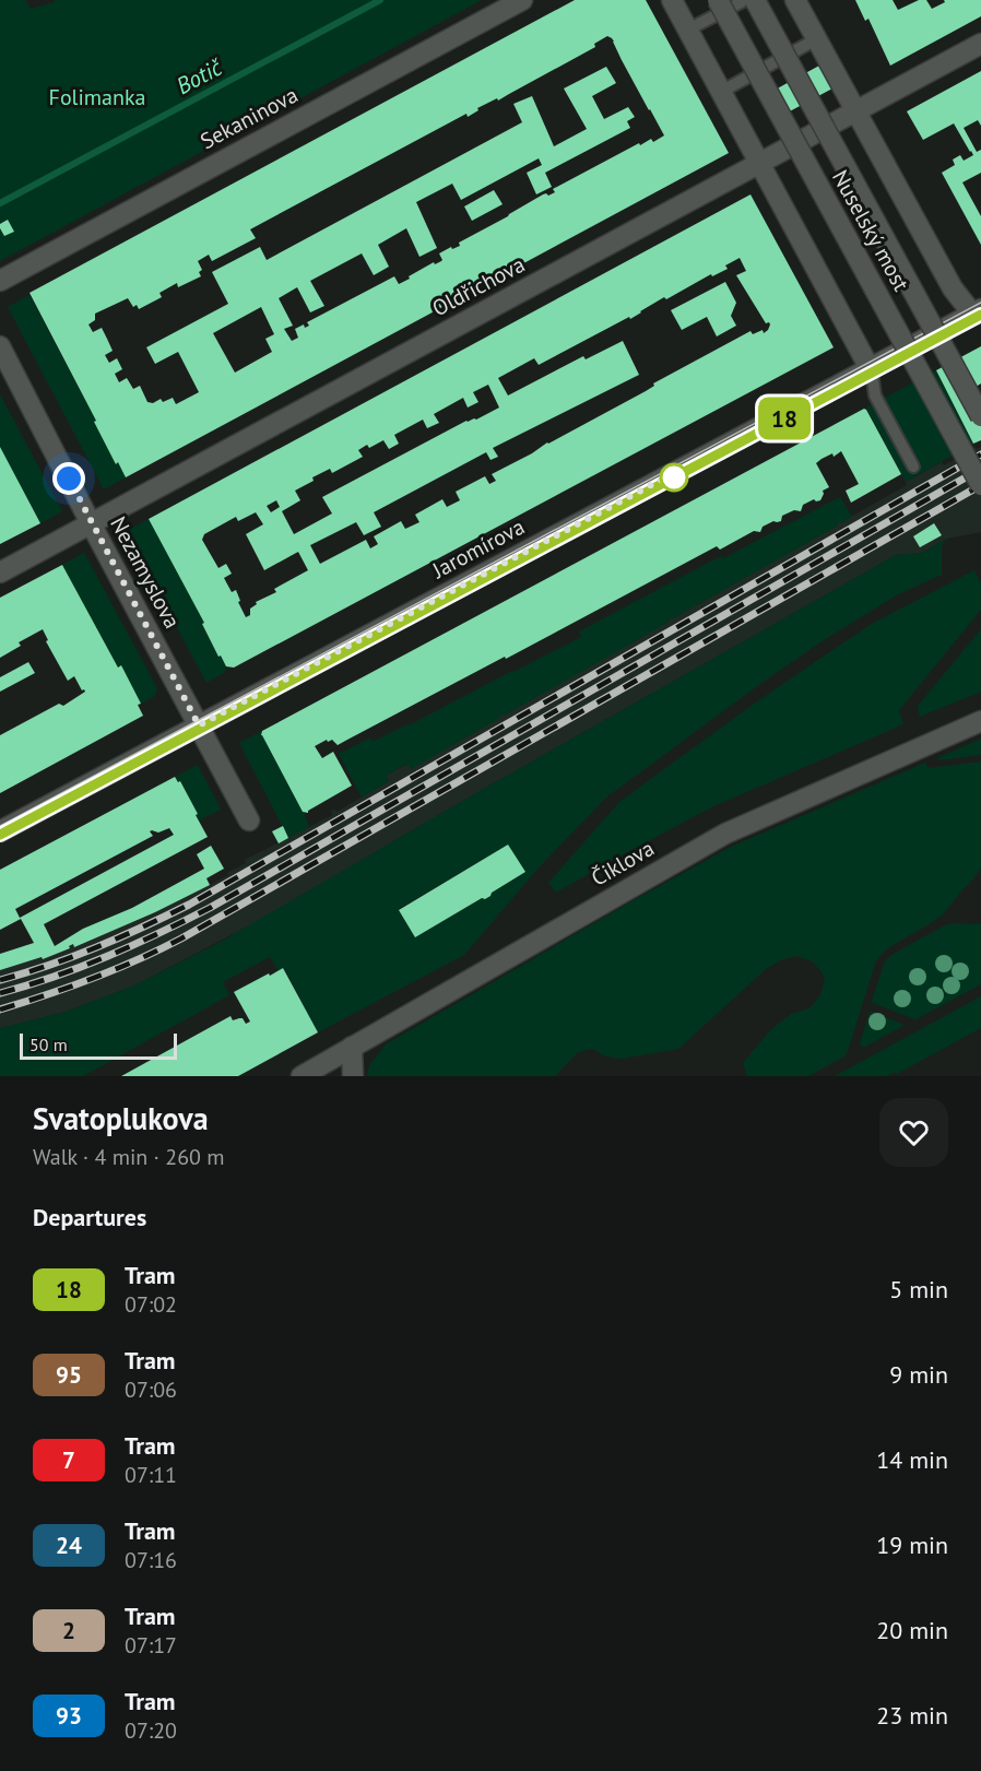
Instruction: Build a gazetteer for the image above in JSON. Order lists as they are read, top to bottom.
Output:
{
  "streets": {
    "street": [
      "Sekaninova",
      "Nuselský most",
      "Oldřichova",
      "Jaromírova",
      "Nezamyslova",
      "Čiklova"
    ]
  },
  "crossings": [
    ["Oldřichova", "Nezamyslova"],
    ["Jaromírova", "Nezamyslova"]
  ],
  "water": ["Botič"],
  "parks": ["Folimanka"],
  "lines": ["tram line 18"],
  "scale_bar": "50 m",
  "page": {
    "on_map": "18",
    "scale": "50 m",
    "heading": [
      ["Svatoplukova", "Walk · 4 min · 260 m"],
      "Departures"
    ],
    "list": [
      {
        "mark": "18",
        "name": "Tram",
        "note": "07:02",
        "value": "5 min"
      },
      {
        "mark": "95",
        "name": "Tram",
        "note": "07:06",
        "value": "9 min"
      },
      {
        "mark": "7",
        "name": "Tram",
        "note": "07:11",
        "value": "14 min"
      },
      {
        "mark": "24",
        "name": "Tram",
        "note": "07:16",
        "value": "19 min"
      },
      {
        "mark": "2",
        "name": "Tram",
        "note": "07:17",
        "value": "20 min"
      },
      {
        "mark": "93",
        "name": "Tram",
        "note": "07:20",
        "value": "23 min"
      }
    ]
  }
}
